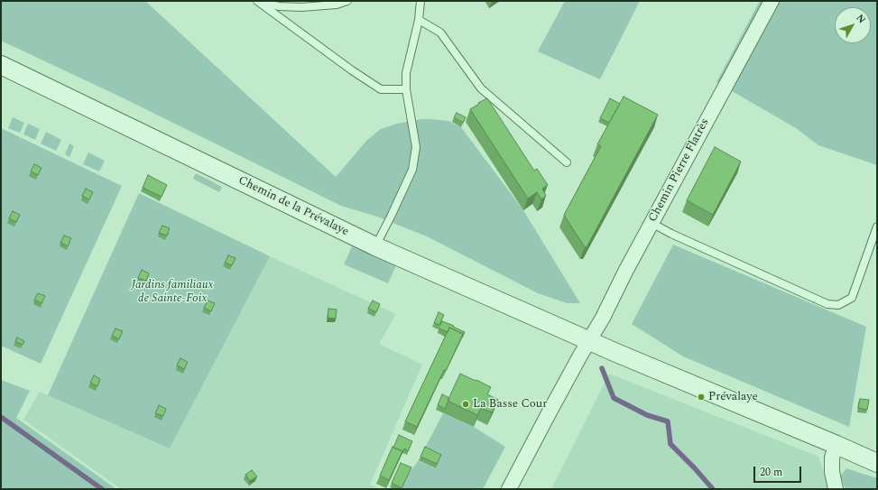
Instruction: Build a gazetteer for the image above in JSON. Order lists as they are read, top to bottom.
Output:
{
  "streets": {
    "street": ["Chemin Pierre Flatrès", "Chemin de la Prévalaye"]
  },
  "crossings": [
    ["Chemin Pierre Flatrès", "Chemin de la Prévalaye"]
  ],
  "parks": ["Jardins familiaux de Sainte-Foix"],
  "places": ["Prévalaye", "La Basse Cour"],
  "scale_bar": "20 m",
  "north": "top right"
}
